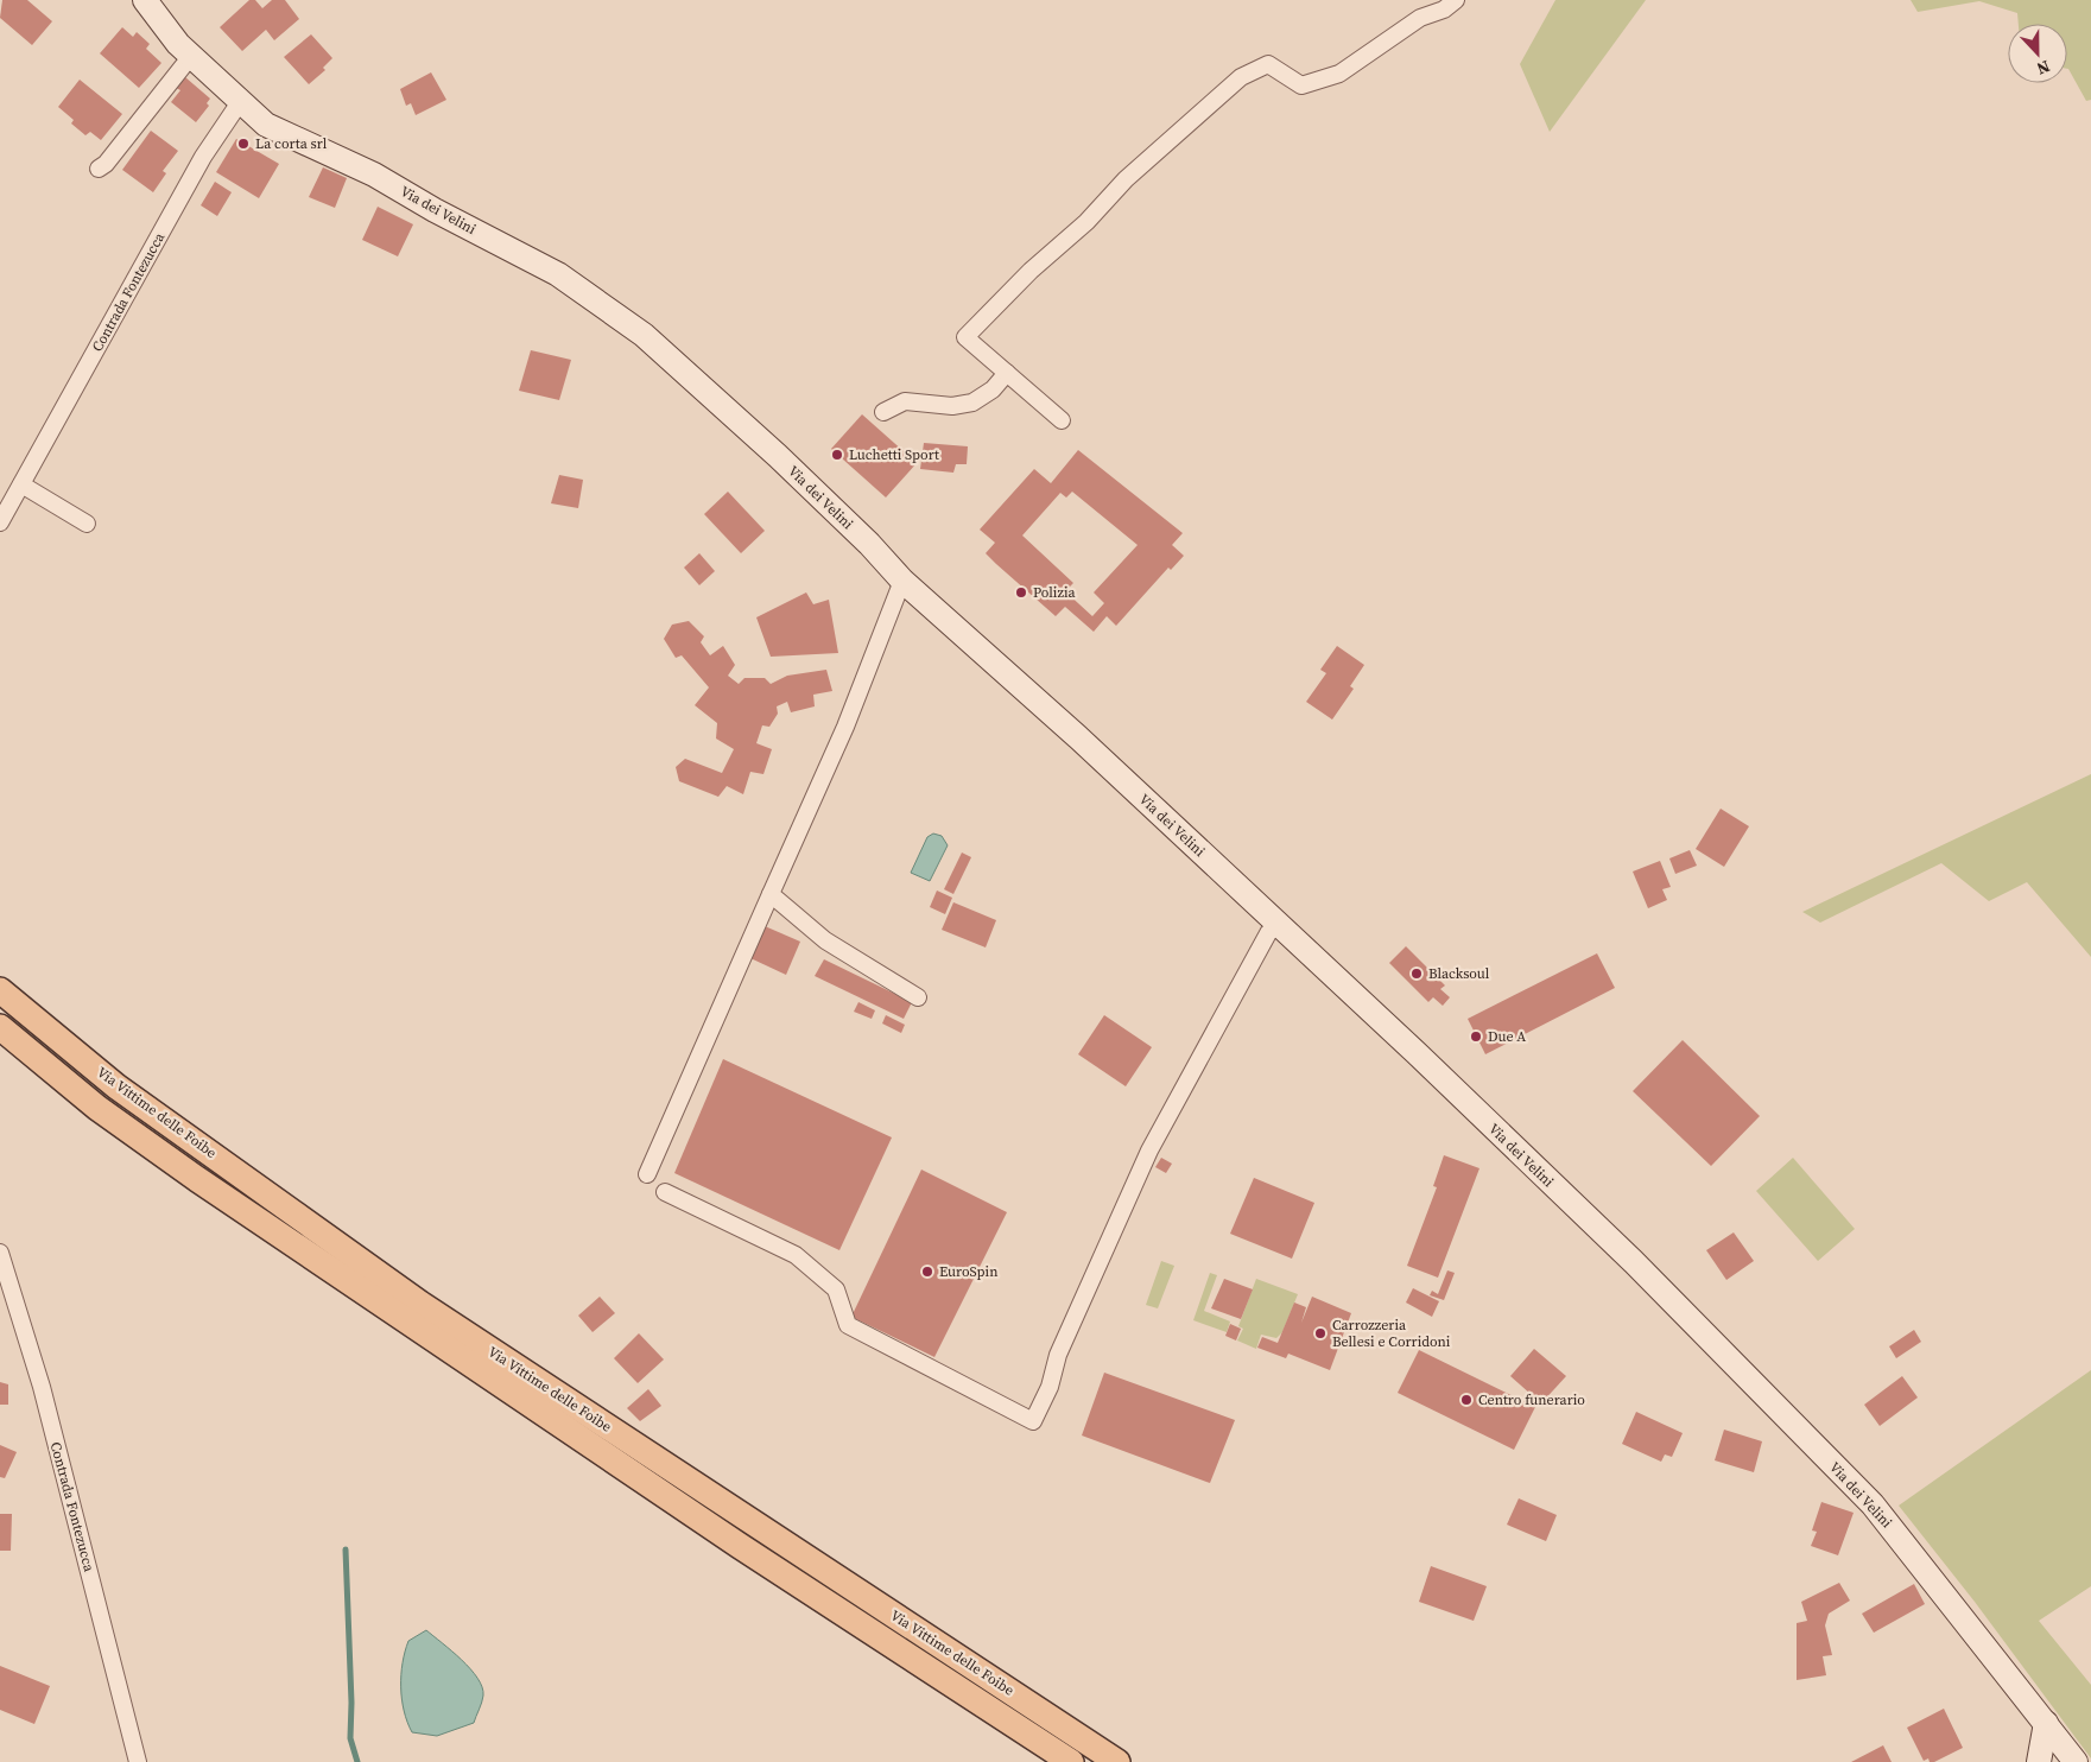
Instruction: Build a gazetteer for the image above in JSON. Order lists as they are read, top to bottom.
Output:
{
  "streets": {
    "main road": ["Via Vittime delle Foibe"],
    "street": ["Via dei Velini", "Contrada Fontezucca"]
  },
  "crossings": [
    ["Via dei Velini", "Contrada Fontezucca"]
  ],
  "places": [
    "La corta srl",
    "Luchetti Sport",
    "Polizia",
    "Blacksoul",
    "Due A",
    "EuroSpin",
    "Carrozzeria Bellesi e Corridoni",
    "Centro funerario"
  ],
  "north": "bottom"
}
